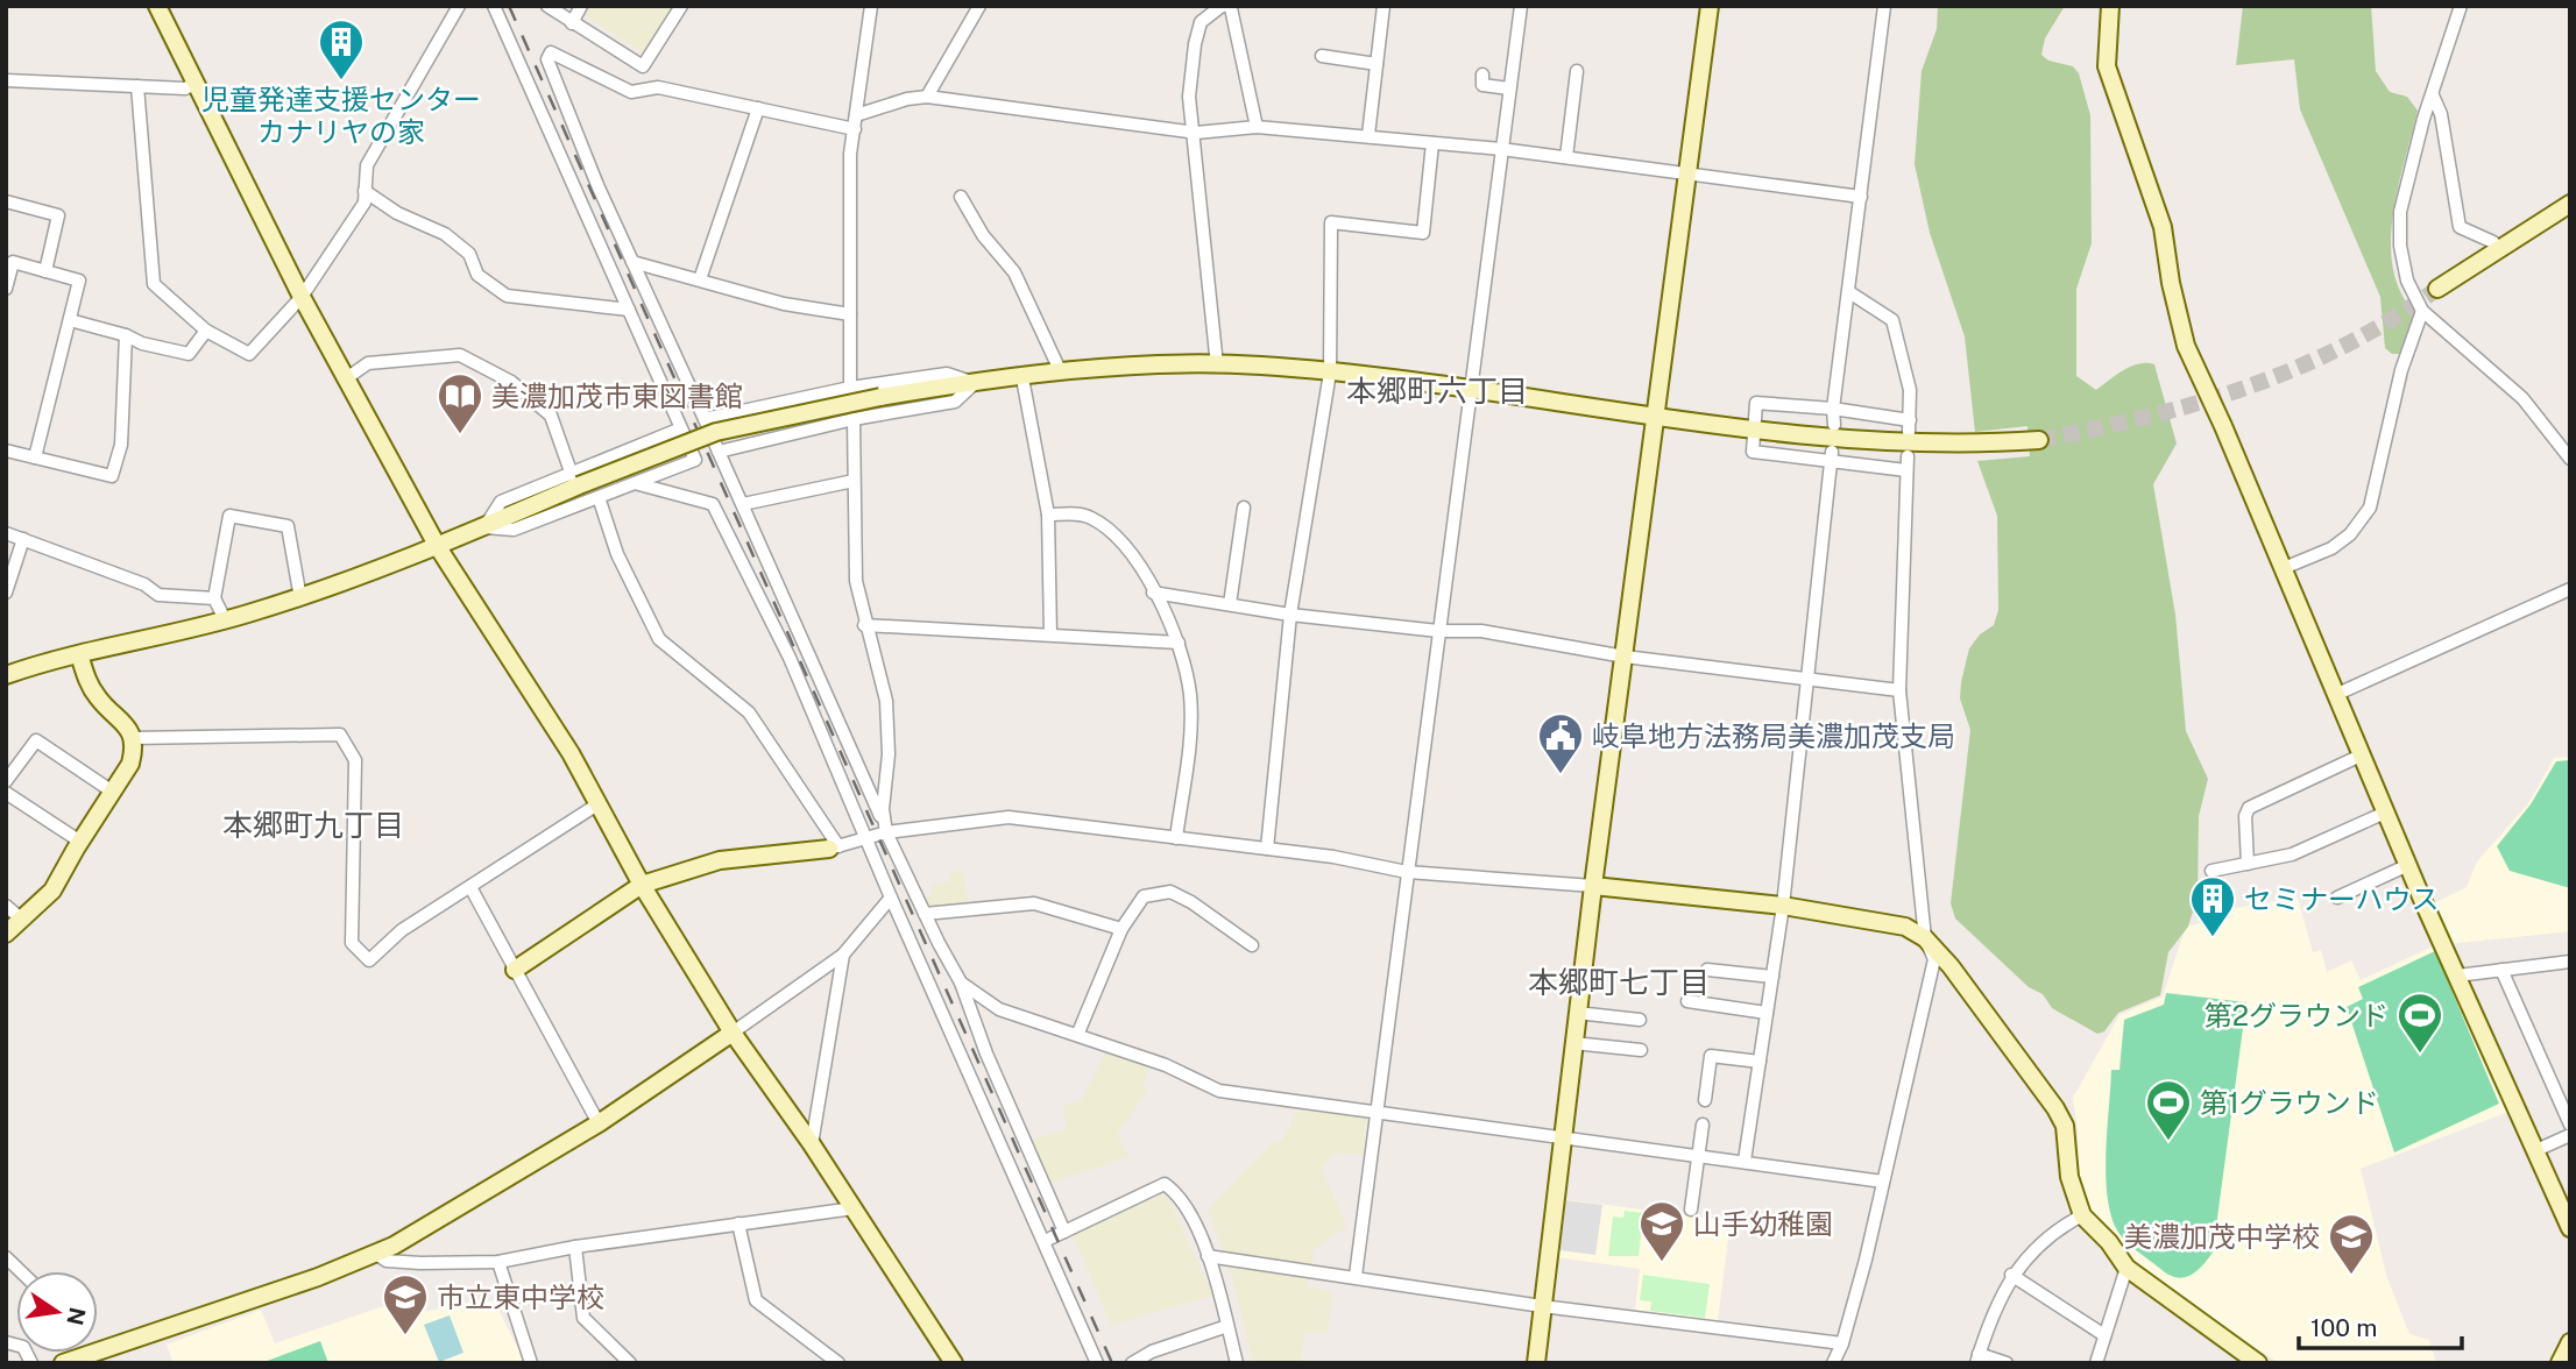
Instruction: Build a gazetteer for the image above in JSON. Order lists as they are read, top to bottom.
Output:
{
  "districts": ["本郷町六丁目", "本郷町九丁目", "本郷町七丁目"],
  "places": {
    "building": ["児童発達支援センター カナリヤの家", "セミナーハウス"],
    "library": ["美濃加茂市東図書館"],
    "public building": ["岐阜地方法務局美濃加茂支局"],
    "sports": ["第2グラウンド", "第1グラウンド"],
    "school or university": ["山手幼稚園", "美濃加茂中学校", "市立東中学校"]
  },
  "scale_bar": "100 m",
  "north": "right"
}
